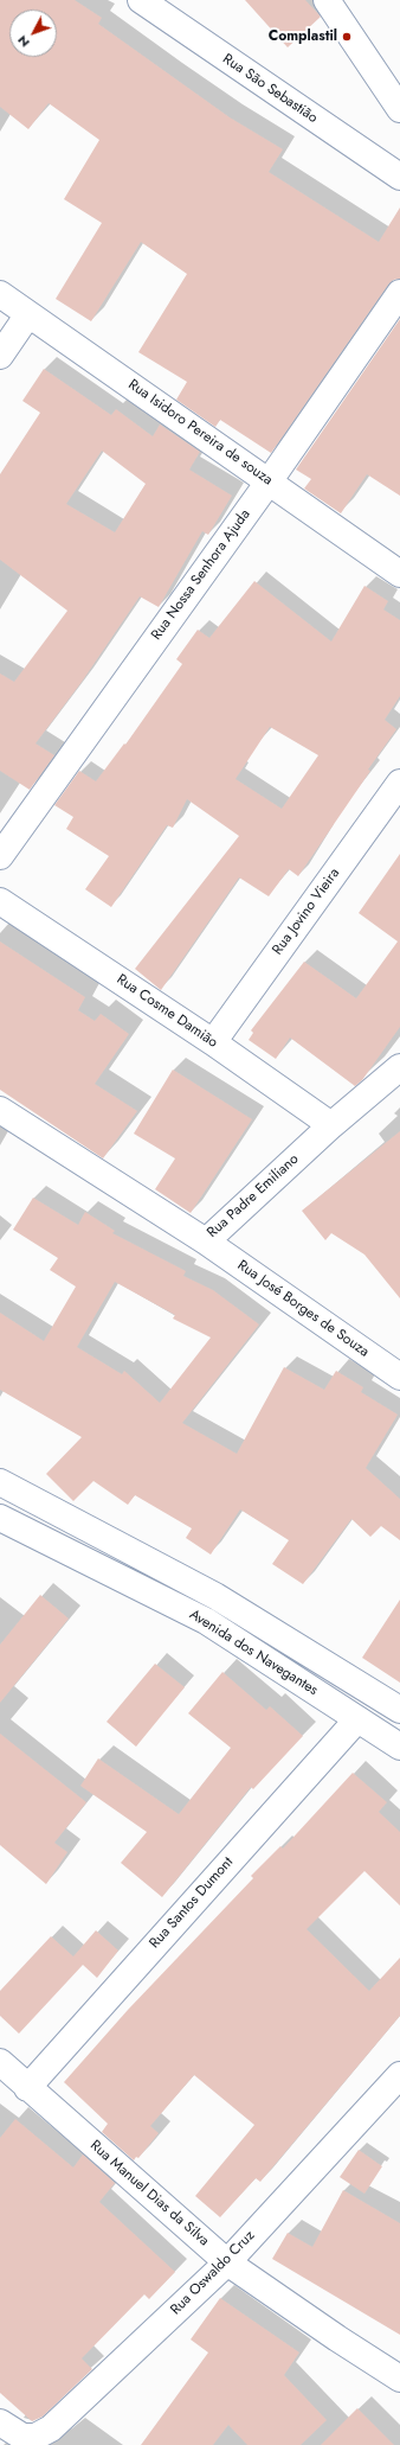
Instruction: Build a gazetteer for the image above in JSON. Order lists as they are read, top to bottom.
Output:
{
  "streets": {
    "street": [
      "Rua São Sebastião",
      "Rua Isidoro Pereira de souza",
      "Rua Nossa Senhora Ajuda",
      "Rua Jovino Vieira",
      "Rua Cosme Damião",
      "Rua Padre Emiliano",
      "Rua José Borges de Souza",
      "Avenida dos Navegantes",
      "Rua Santos Dumont",
      "Rua Manuel Dias da Silva",
      "Rua Oswaldo Cruz"
    ]
  },
  "crossings": [
    ["Rua Isidoro Pereira de souza", "Rua Nossa Senhora Ajuda"],
    ["Rua Jovino Vieira", "Rua Cosme Damião"],
    ["Rua Cosme Damião", "Rua Padre Emiliano"],
    ["Rua Padre Emiliano", "Rua José Borges de Souza"],
    ["Avenida dos Navegantes", "Rua Santos Dumont"],
    ["Rua Santos Dumont", "Rua Manuel Dias da Silva"],
    ["Rua Manuel Dias da Silva", "Rua Oswaldo Cruz"]
  ],
  "places": ["Complastil"],
  "north": "bottom left"
}
